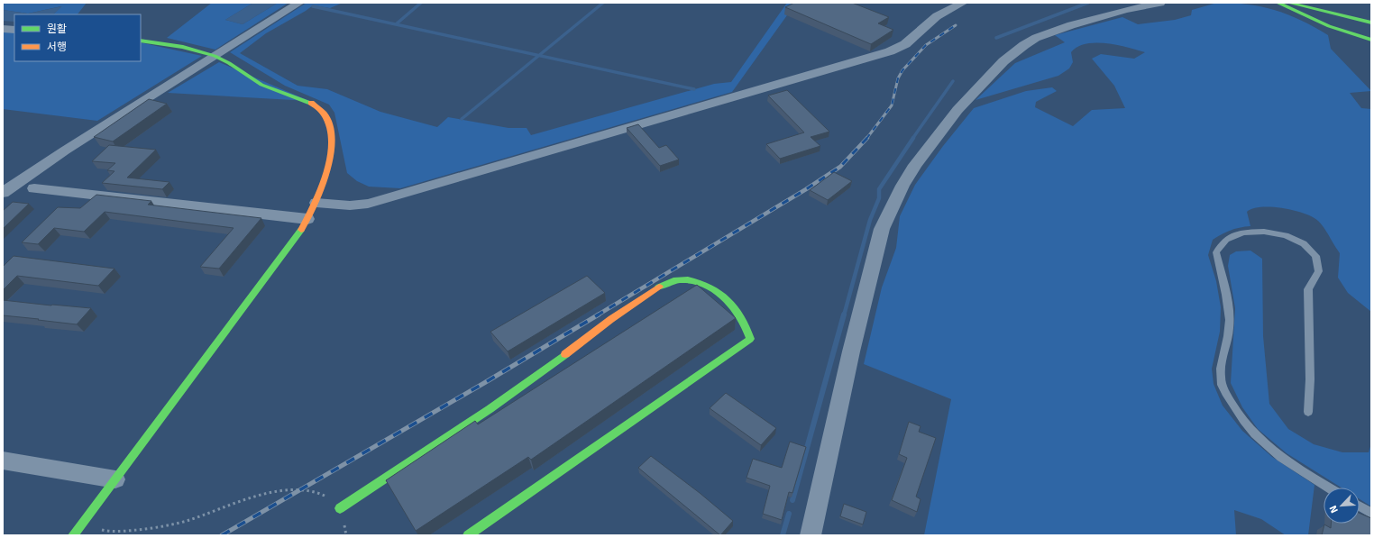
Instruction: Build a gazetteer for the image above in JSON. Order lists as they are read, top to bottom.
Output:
{
  "legend": ["원활", "서행"],
  "north": "bottom left"
}
